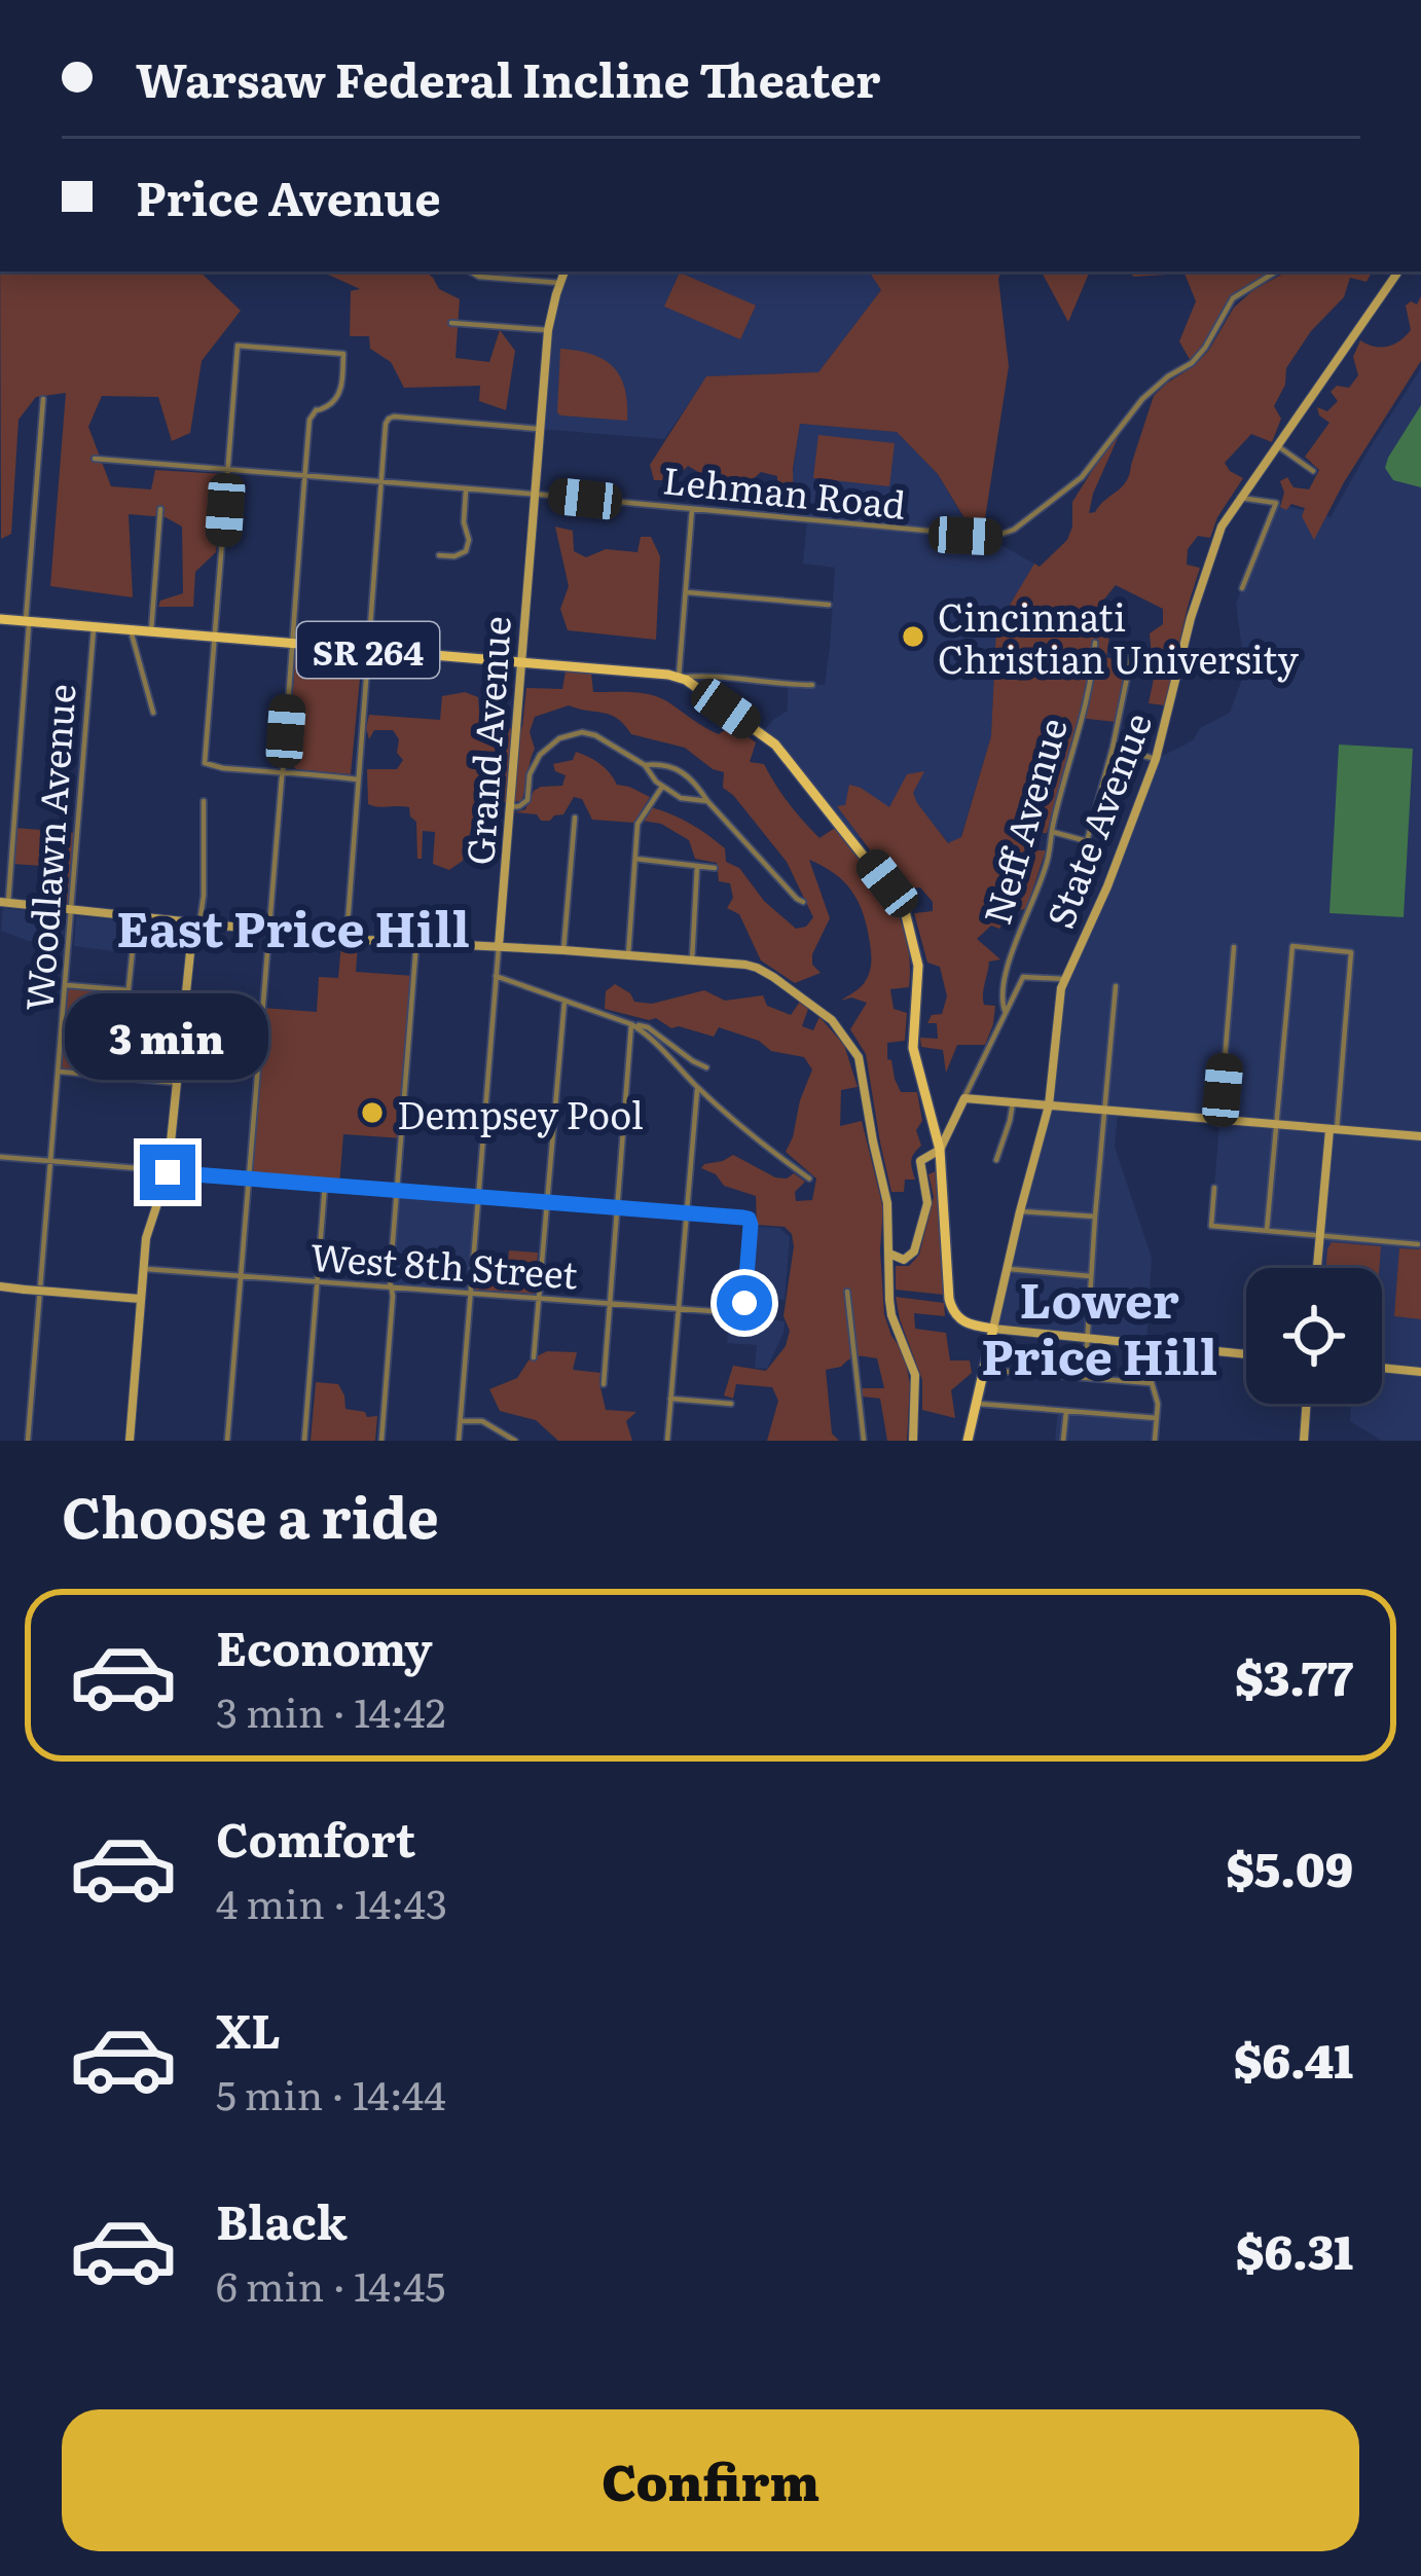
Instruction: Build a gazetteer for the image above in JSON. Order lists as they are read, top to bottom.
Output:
{
  "streets": {
    "main road": ["SR 264", "Grand Avenue", "State Avenue"],
    "street": [
      "Lehman Road",
      "Neff Avenue",
      "Woodlawn Avenue",
      "West 8th Street"
    ]
  },
  "crossings": [
    ["Lehman Road", "Grand Avenue"],
    ["SR 264", "Grand Avenue"],
    ["SR 264", "State Avenue"],
    ["SR 264", "Woodlawn Avenue"],
    ["Grand Avenue", "West 8th Street"]
  ],
  "districts": ["East Price Hill", "Lower Price Hill"],
  "places": ["Cincinnati Christian University", "Dempsey Pool"],
  "page": {
    "banner": ["Warsaw Federal Incline Theater", "Price Avenue"],
    "bubble": "3 min",
    "heading": "Choose a ride",
    "list": [
      {
        "name": "Economy",
        "note": "3 min · 14:42",
        "value": "$3.77"
      },
      {
        "name": "Comfort",
        "note": "4 min · 14:43",
        "value": "$5.09"
      },
      {
        "name": "XL",
        "note": "5 min · 14:44",
        "value": "$6.41"
      },
      {
        "name": "Black",
        "note": "6 min · 14:45",
        "value": "$6.31"
      }
    ],
    "buttons": "Confirm"
  }
}
